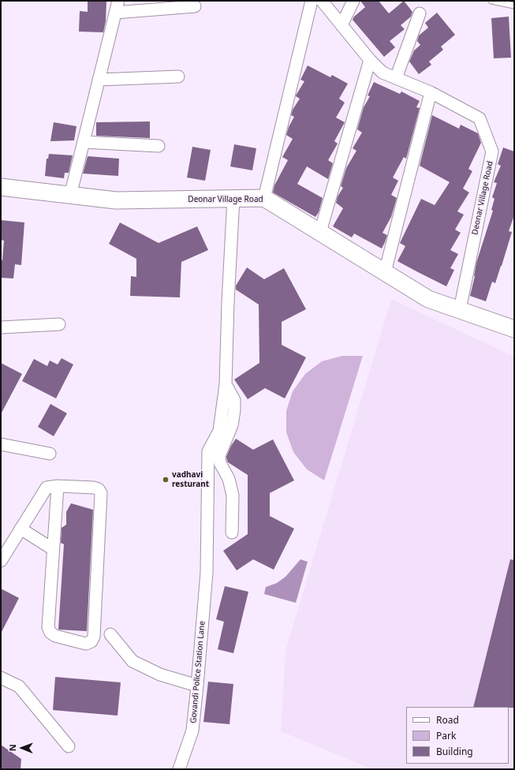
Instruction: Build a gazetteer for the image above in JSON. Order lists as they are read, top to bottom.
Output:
{
  "streets": {
    "main road": ["Deonar Village Road"],
    "street": ["Govandi Police Station Lane"]
  },
  "crossings": [
    ["Deonar Village Road", "Govandi Police Station Lane"]
  ],
  "places": ["vadhavi resturant"],
  "legend": ["Road", "Park", "Building"],
  "north": "left"
}
